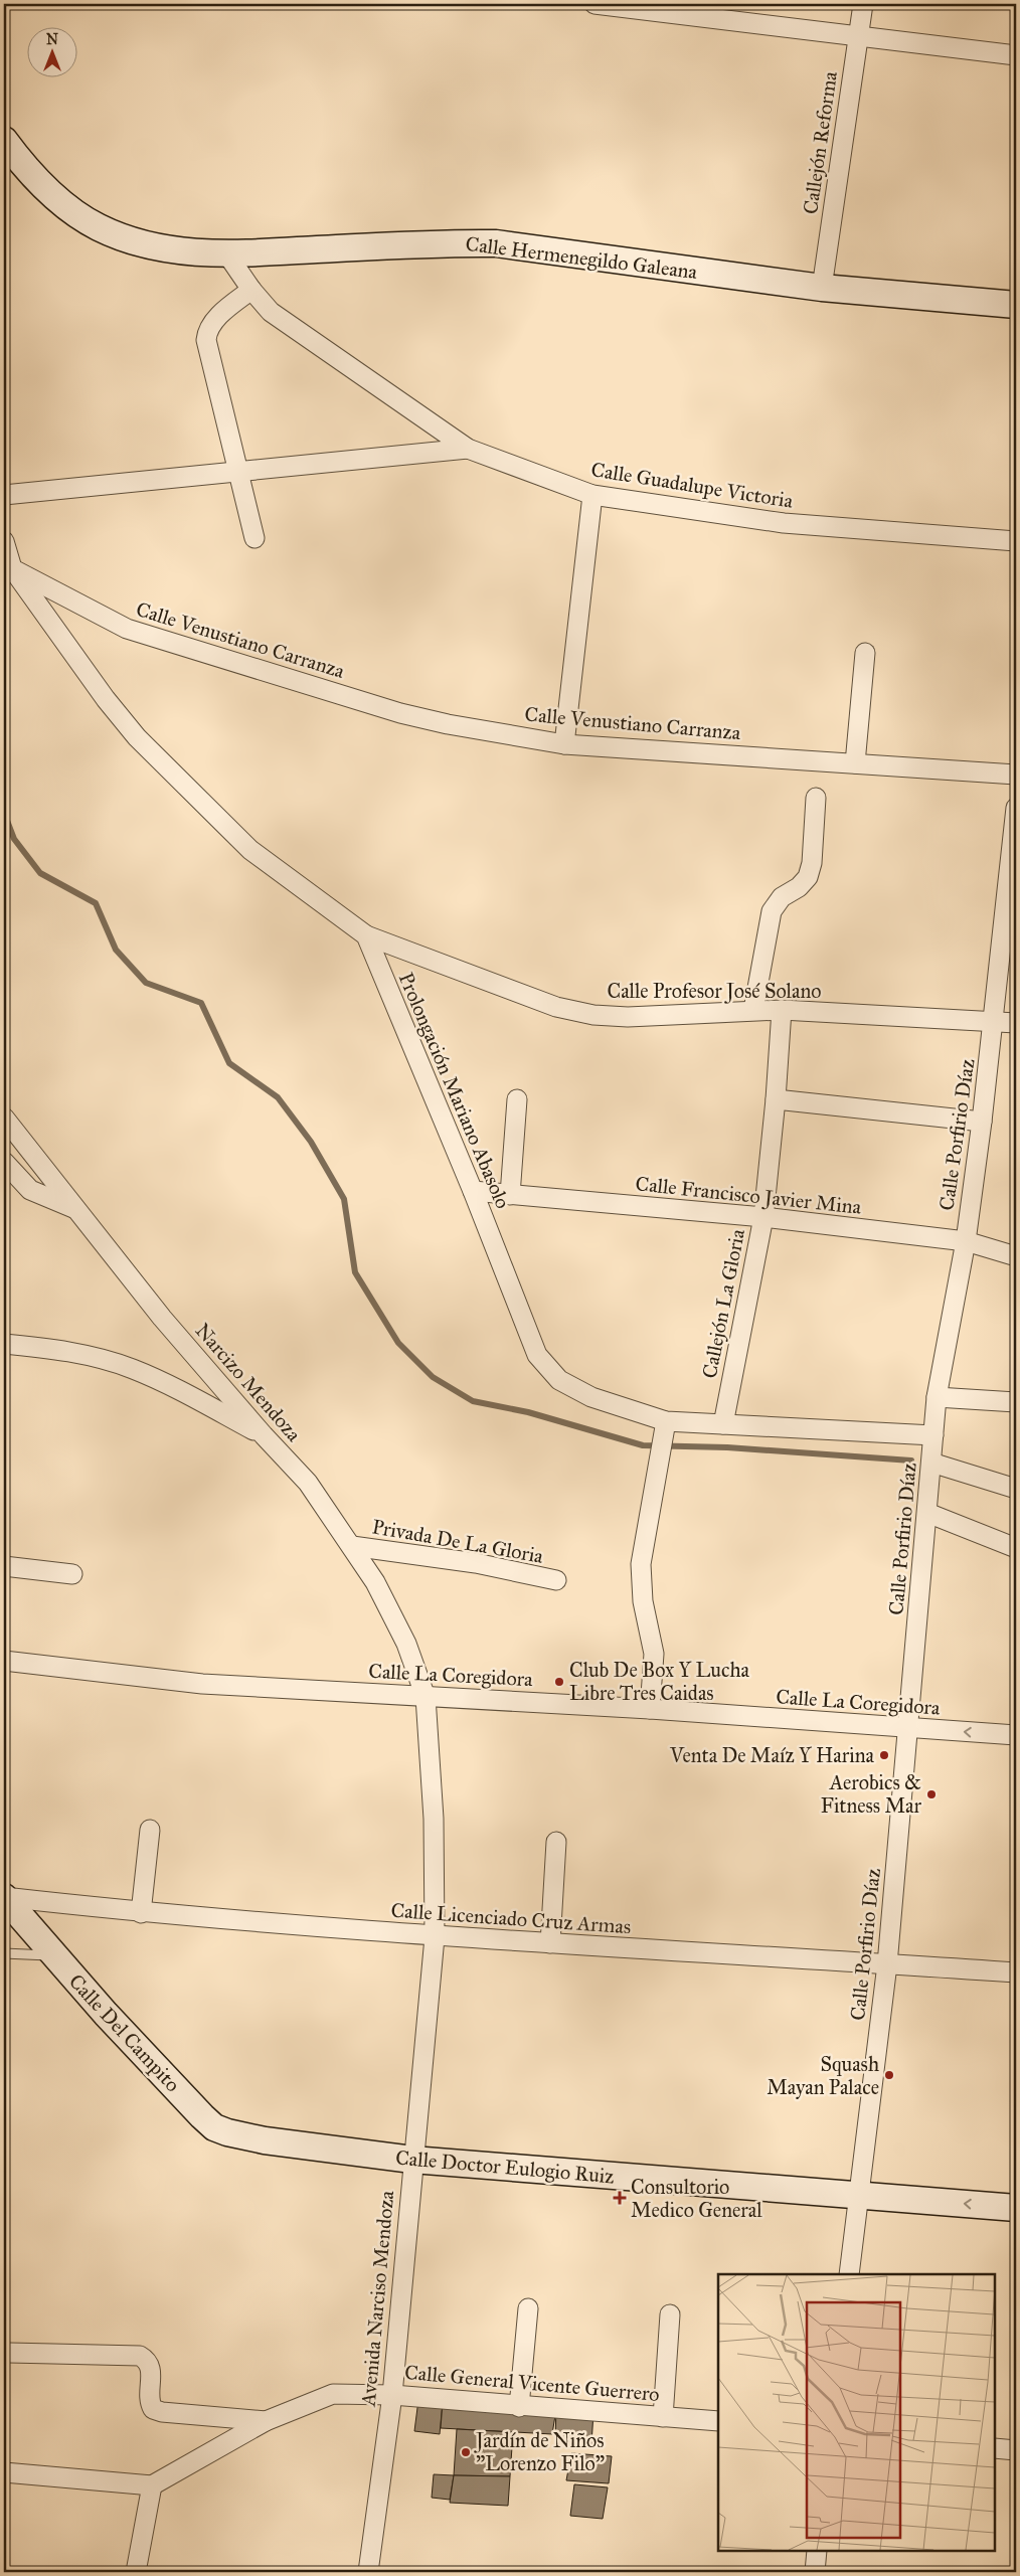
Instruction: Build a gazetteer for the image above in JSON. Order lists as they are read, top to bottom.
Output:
{
  "streets": {
    "street": [
      "Callejón Reforma",
      "Calle Hermenegildo Galeana",
      "Calle Guadalupe Victoria",
      "Calle Venustiano Carranza",
      "Calle Profesor José Solano",
      "Prolongación Mariano Abasolo",
      "Calle Porfirio Díaz",
      "Calle Francisco Javier Mina",
      "Callejón La Gloria",
      "Narcizo Mendoza",
      "Privada De La Gloria",
      "Calle La Coregidora",
      "Calle Licenciado Cruz Armas",
      "Calle Del Campito",
      "Calle Doctor Eulogio Ruiz",
      "Avenida Narciso Mendoza",
      "Calle General Vicente Guerrero"
    ]
  },
  "crossings": [
    ["Callejón Reforma", "Calle Hermenegildo Galeana"],
    ["Calle Hermenegildo Galeana", "Calle Guadalupe Victoria"],
    ["Calle Profesor José Solano", "Prolongación Mariano Abasolo"],
    ["Calle Profesor José Solano", "Calle Porfirio Díaz"],
    ["Calle Profesor José Solano", "Callejón La Gloria"],
    ["Prolongación Mariano Abasolo", "Calle Porfirio Díaz"],
    ["Prolongación Mariano Abasolo", "Calle Francisco Javier Mina"],
    ["Prolongación Mariano Abasolo", "Callejón La Gloria"],
    ["Calle Porfirio Díaz", "Calle Francisco Javier Mina"],
    ["Calle Porfirio Díaz", "Calle La Coregidora"],
    ["Calle Porfirio Díaz", "Calle Licenciado Cruz Armas"],
    ["Calle Porfirio Díaz", "Calle Doctor Eulogio Ruiz"],
    ["Calle Francisco Javier Mina", "Callejón La Gloria"],
    ["Narcizo Mendoza", "Privada De La Gloria"],
    ["Narcizo Mendoza", "Calle La Coregidora"],
    ["Narcizo Mendoza", "Avenida Narciso Mendoza"],
    ["Calle La Coregidora", "Avenida Narciso Mendoza"],
    ["Calle Licenciado Cruz Armas", "Calle Del Campito"],
    ["Calle Licenciado Cruz Armas", "Avenida Narciso Mendoza"],
    ["Calle Del Campito", "Calle Doctor Eulogio Ruiz"],
    ["Calle Doctor Eulogio Ruiz", "Avenida Narciso Mendoza"],
    ["Avenida Narciso Mendoza", "Calle General Vicente Guerrero"]
  ],
  "places": {
    "other": [
      "Club De Box Y Lucha Libre Tres Caidas",
      "Venta De Maíz Y Harina",
      "Aerobics & Fitness Mar",
      "Squash Mayan Palace",
      "Jardín de Niños \"Lorenzo Filo\""
    ],
    "health": ["Consultorio Medico General"]
  },
  "north": "top"
}
